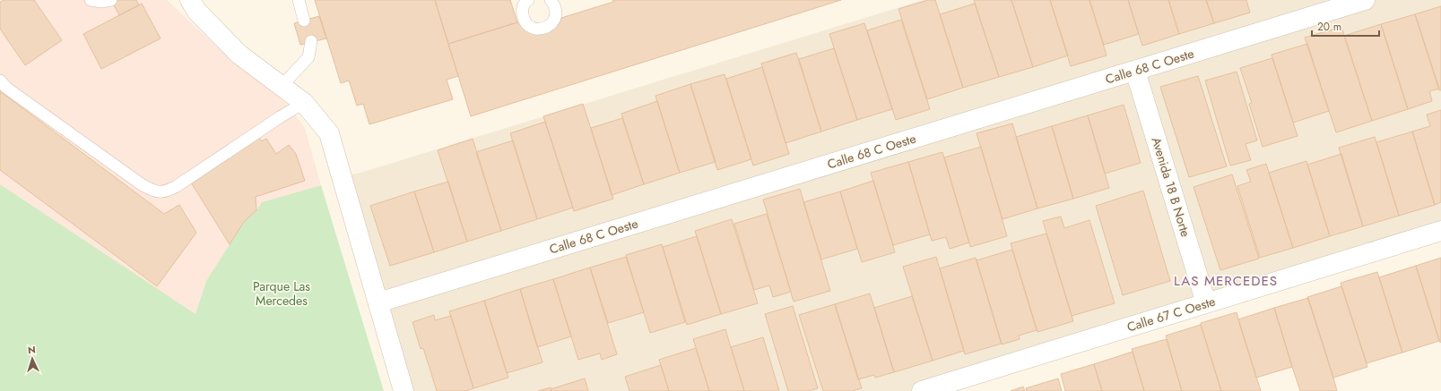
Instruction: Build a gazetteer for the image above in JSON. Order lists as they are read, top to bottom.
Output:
{
  "streets": {
    "street": ["Calle 68 C Oeste", "Avenida 18 B Norte", "Calle 67 C Oeste"]
  },
  "crossings": [
    ["Calle 68 C Oeste", "Avenida 18 B Norte"],
    ["Avenida 18 B Norte", "Calle 67 C Oeste"]
  ],
  "districts": ["LAS MERCEDES"],
  "parks": ["Parque Las Mercedes"],
  "scale_bar": "20 m",
  "north": "top"
}
